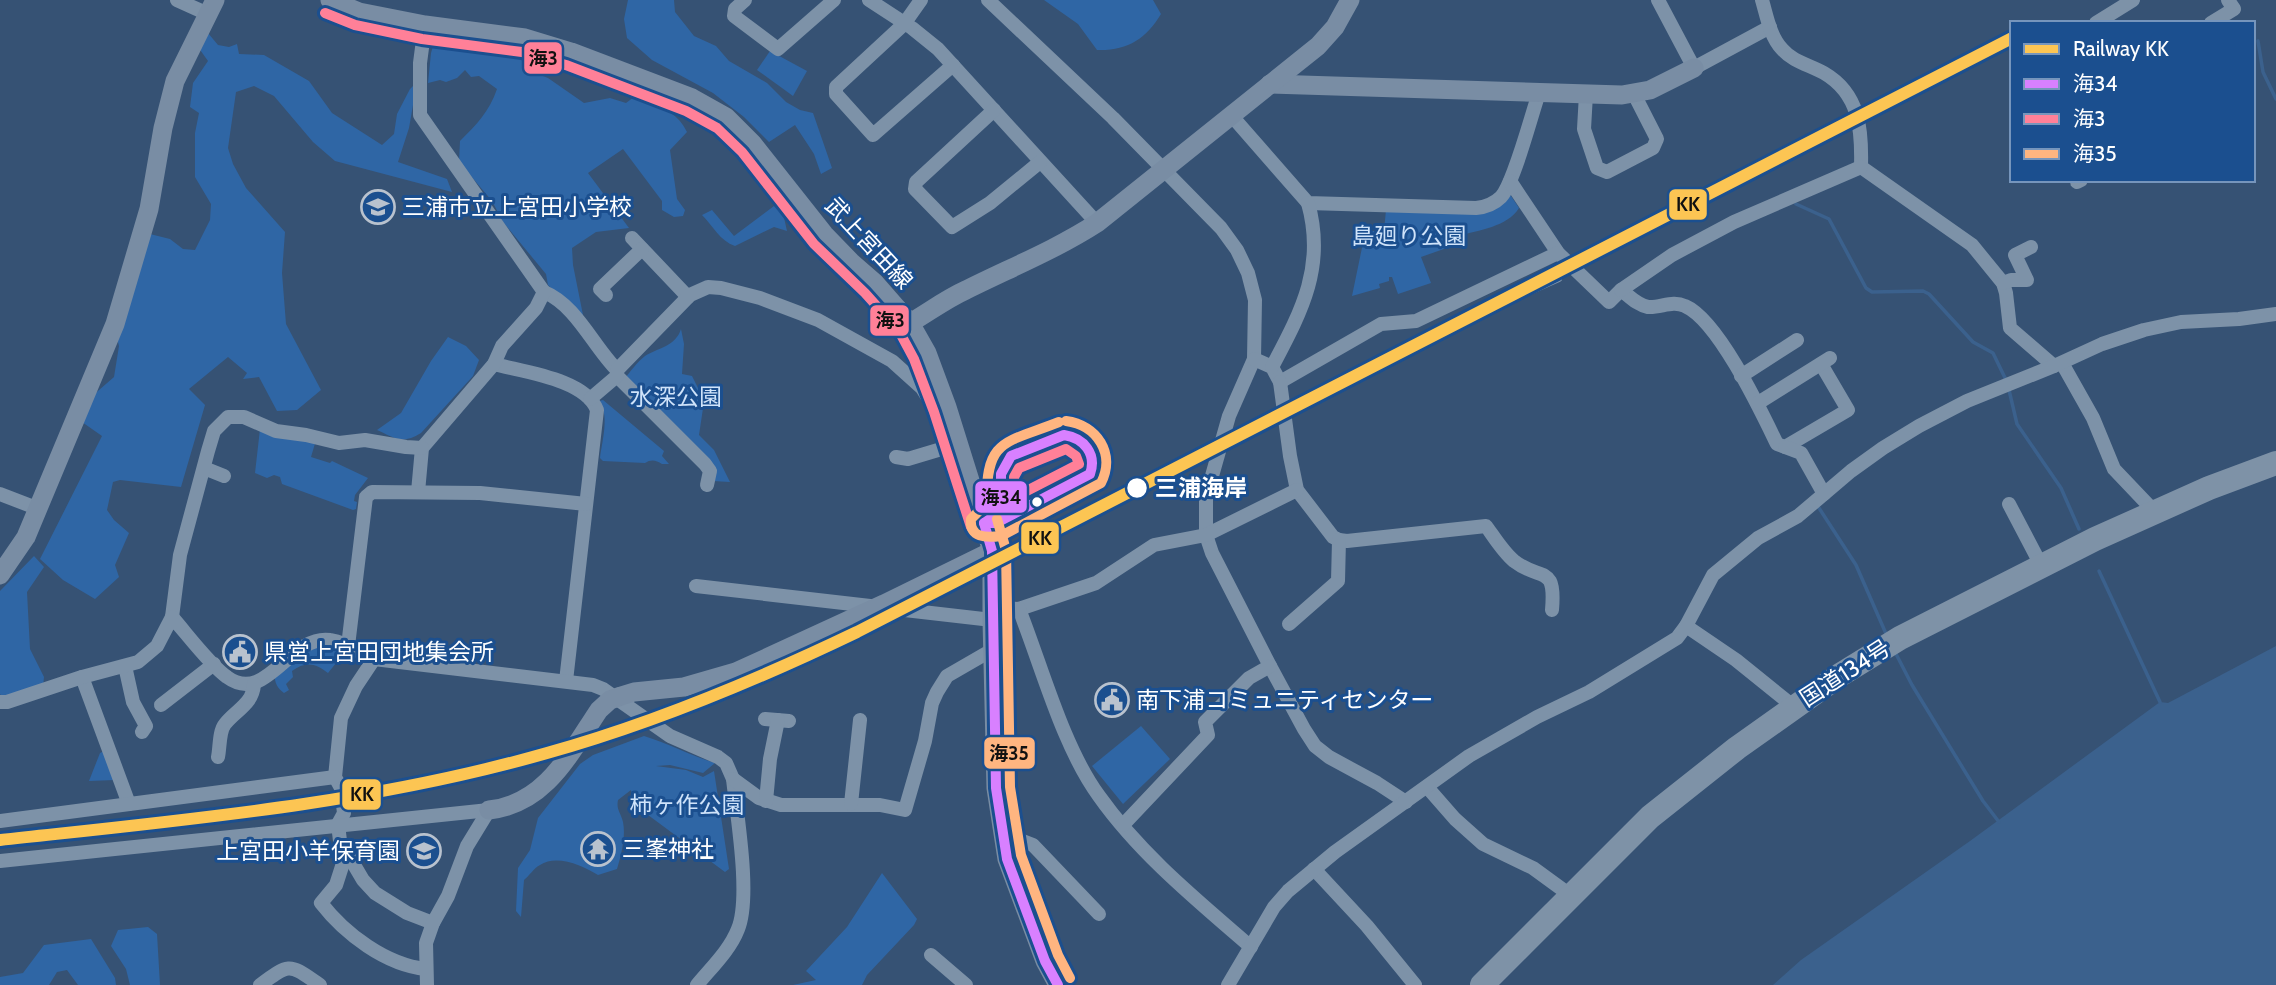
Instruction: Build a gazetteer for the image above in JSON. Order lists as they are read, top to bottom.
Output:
{
  "streets": {
    "highway": ["国道134号"],
    "street": ["武上宮田線"]
  },
  "parks": ["島廻り公園", "水深公園", "柿ヶ作公園"],
  "places": {
    "school or university": ["三浦市立上宮田小学校", "上宮田小羊保育園"],
    "other": ["三浦海岸"],
    "public building": ["県営上宮田団地集会所", "南下浦コミュニティセンター"],
    "temple": ["三峯神社"]
  },
  "lines": [
    "transit line 海3",
    "rail line KK",
    "transit line 海35",
    "transit line 海34"
  ],
  "legend": [
    "Railway KK",
    "海34",
    "海3",
    "海35"
  ]
}
